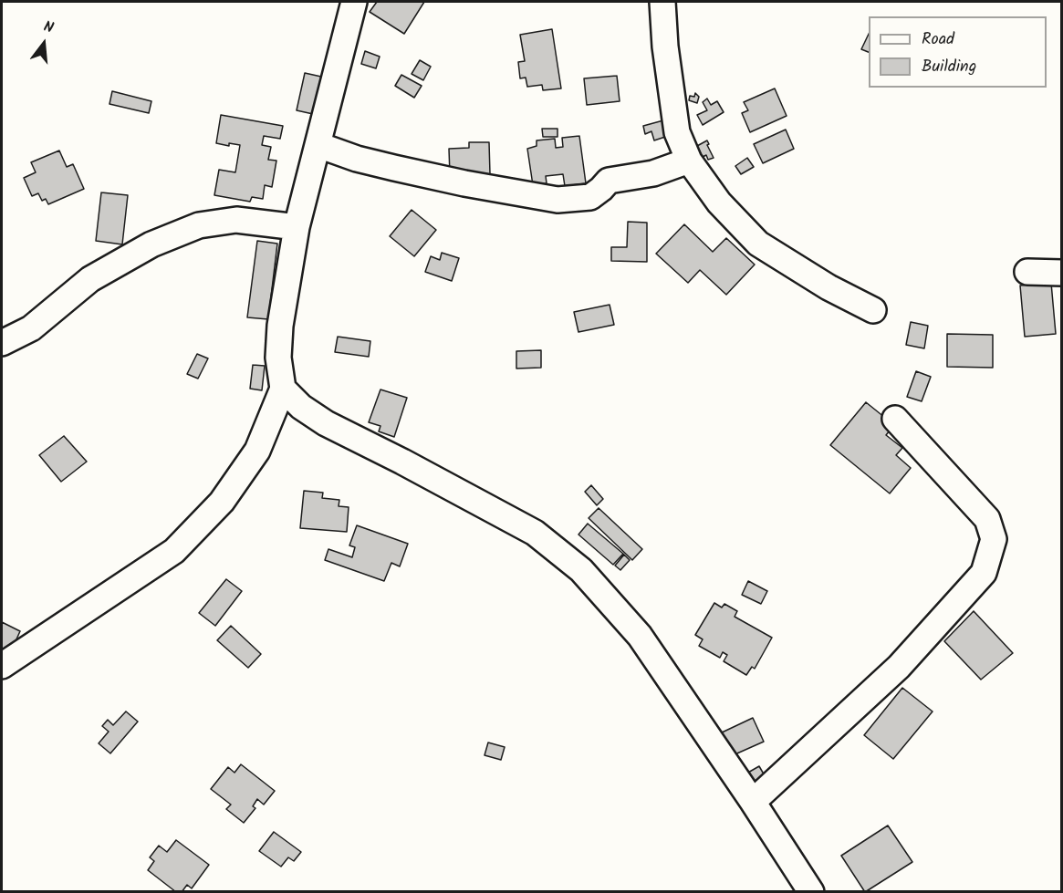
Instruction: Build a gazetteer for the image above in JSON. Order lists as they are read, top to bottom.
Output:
{
  "legend": ["Road", "Building"],
  "north": "top"
}
